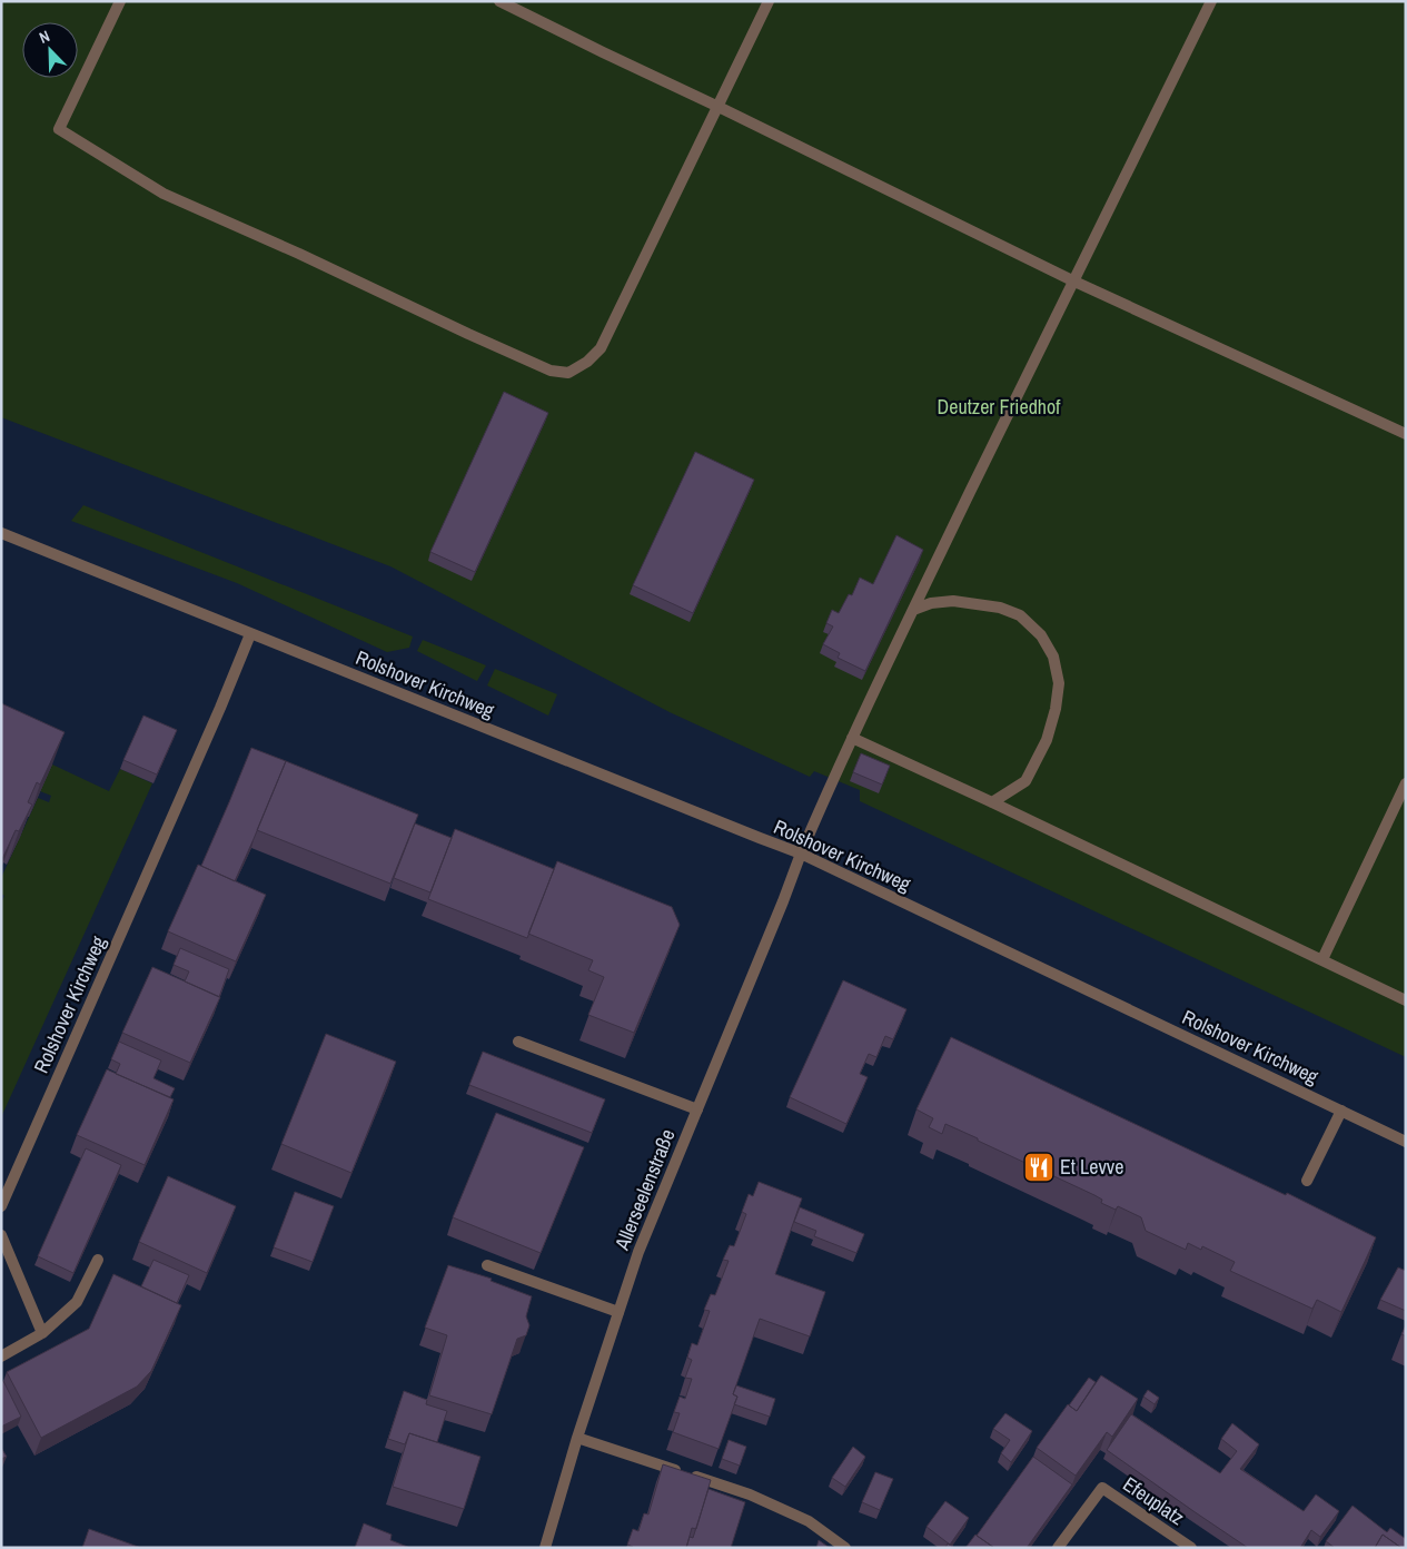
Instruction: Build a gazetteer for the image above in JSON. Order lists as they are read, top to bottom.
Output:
{
  "streets": {
    "street": ["Rolshover Kirchweg", "Allerseelenstraße", "Efeuplatz"]
  },
  "crossings": [
    ["Rolshover Kirchweg", "Allerseelenstraße"]
  ],
  "parks": ["Deutzer Friedhof"],
  "places": {
    "restaurant": ["Et Levve"]
  },
  "north": "top left"
}
